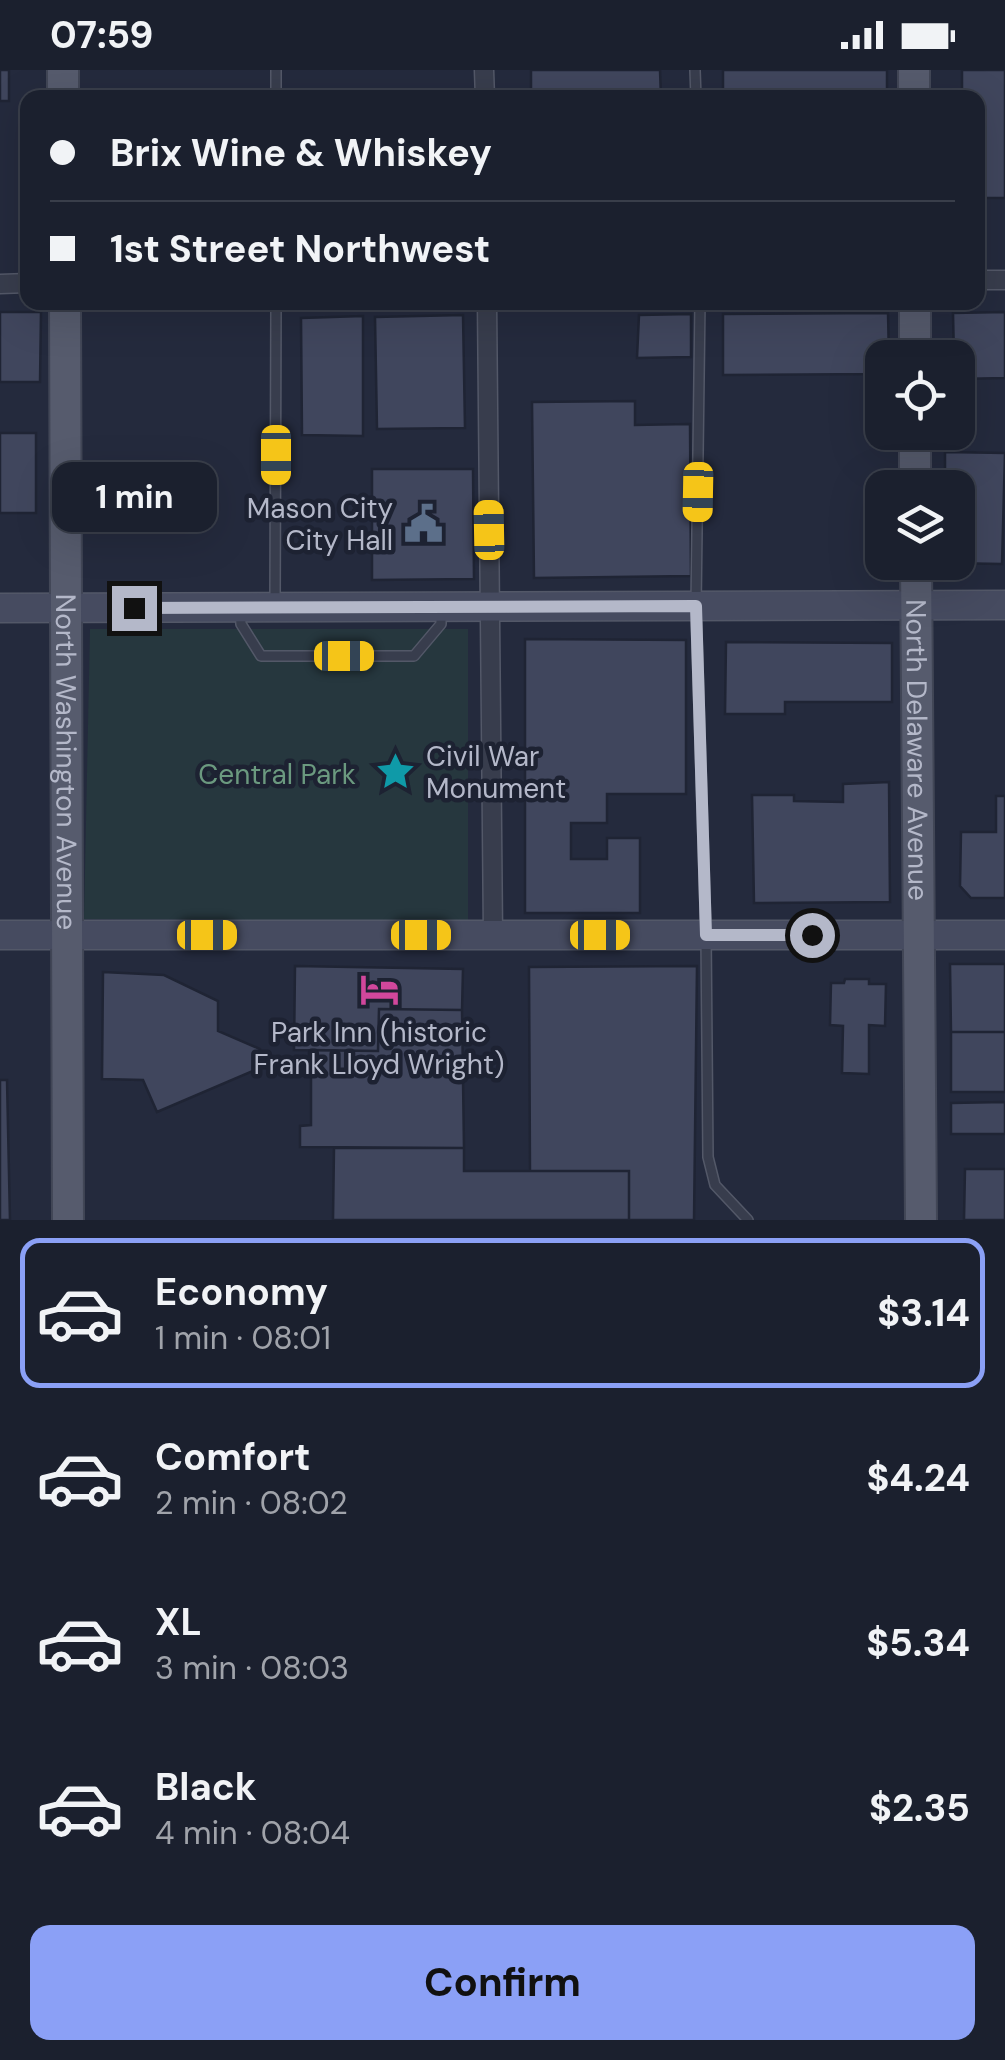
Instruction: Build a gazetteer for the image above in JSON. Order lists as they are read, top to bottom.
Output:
{
  "streets": {
    "main road": ["North Delaware Avenue", "North Washington Avenue"]
  },
  "parks": ["Central Park"],
  "places": {
    "public building": ["Mason City City Hall"],
    "place": ["Civil War Monument"],
    "hotel": ["Park Inn (historic Frank Lloyd Wright)"]
  },
  "page": {
    "status": "07:59",
    "banner": ["Brix Wine & Whiskey", "1st Street Northwest"],
    "bubble": "1 min",
    "list": [
      {
        "name": "Economy",
        "note": "1 min · 08:01",
        "value": "$3.14"
      },
      {
        "name": "Comfort",
        "note": "2 min · 08:02",
        "value": "$4.24"
      },
      {
        "name": "XL",
        "note": "3 min · 08:03",
        "value": "$5.34"
      },
      {
        "name": "Black",
        "note": "4 min · 08:04",
        "value": "$2.35"
      }
    ],
    "buttons": "Confirm"
  }
}
